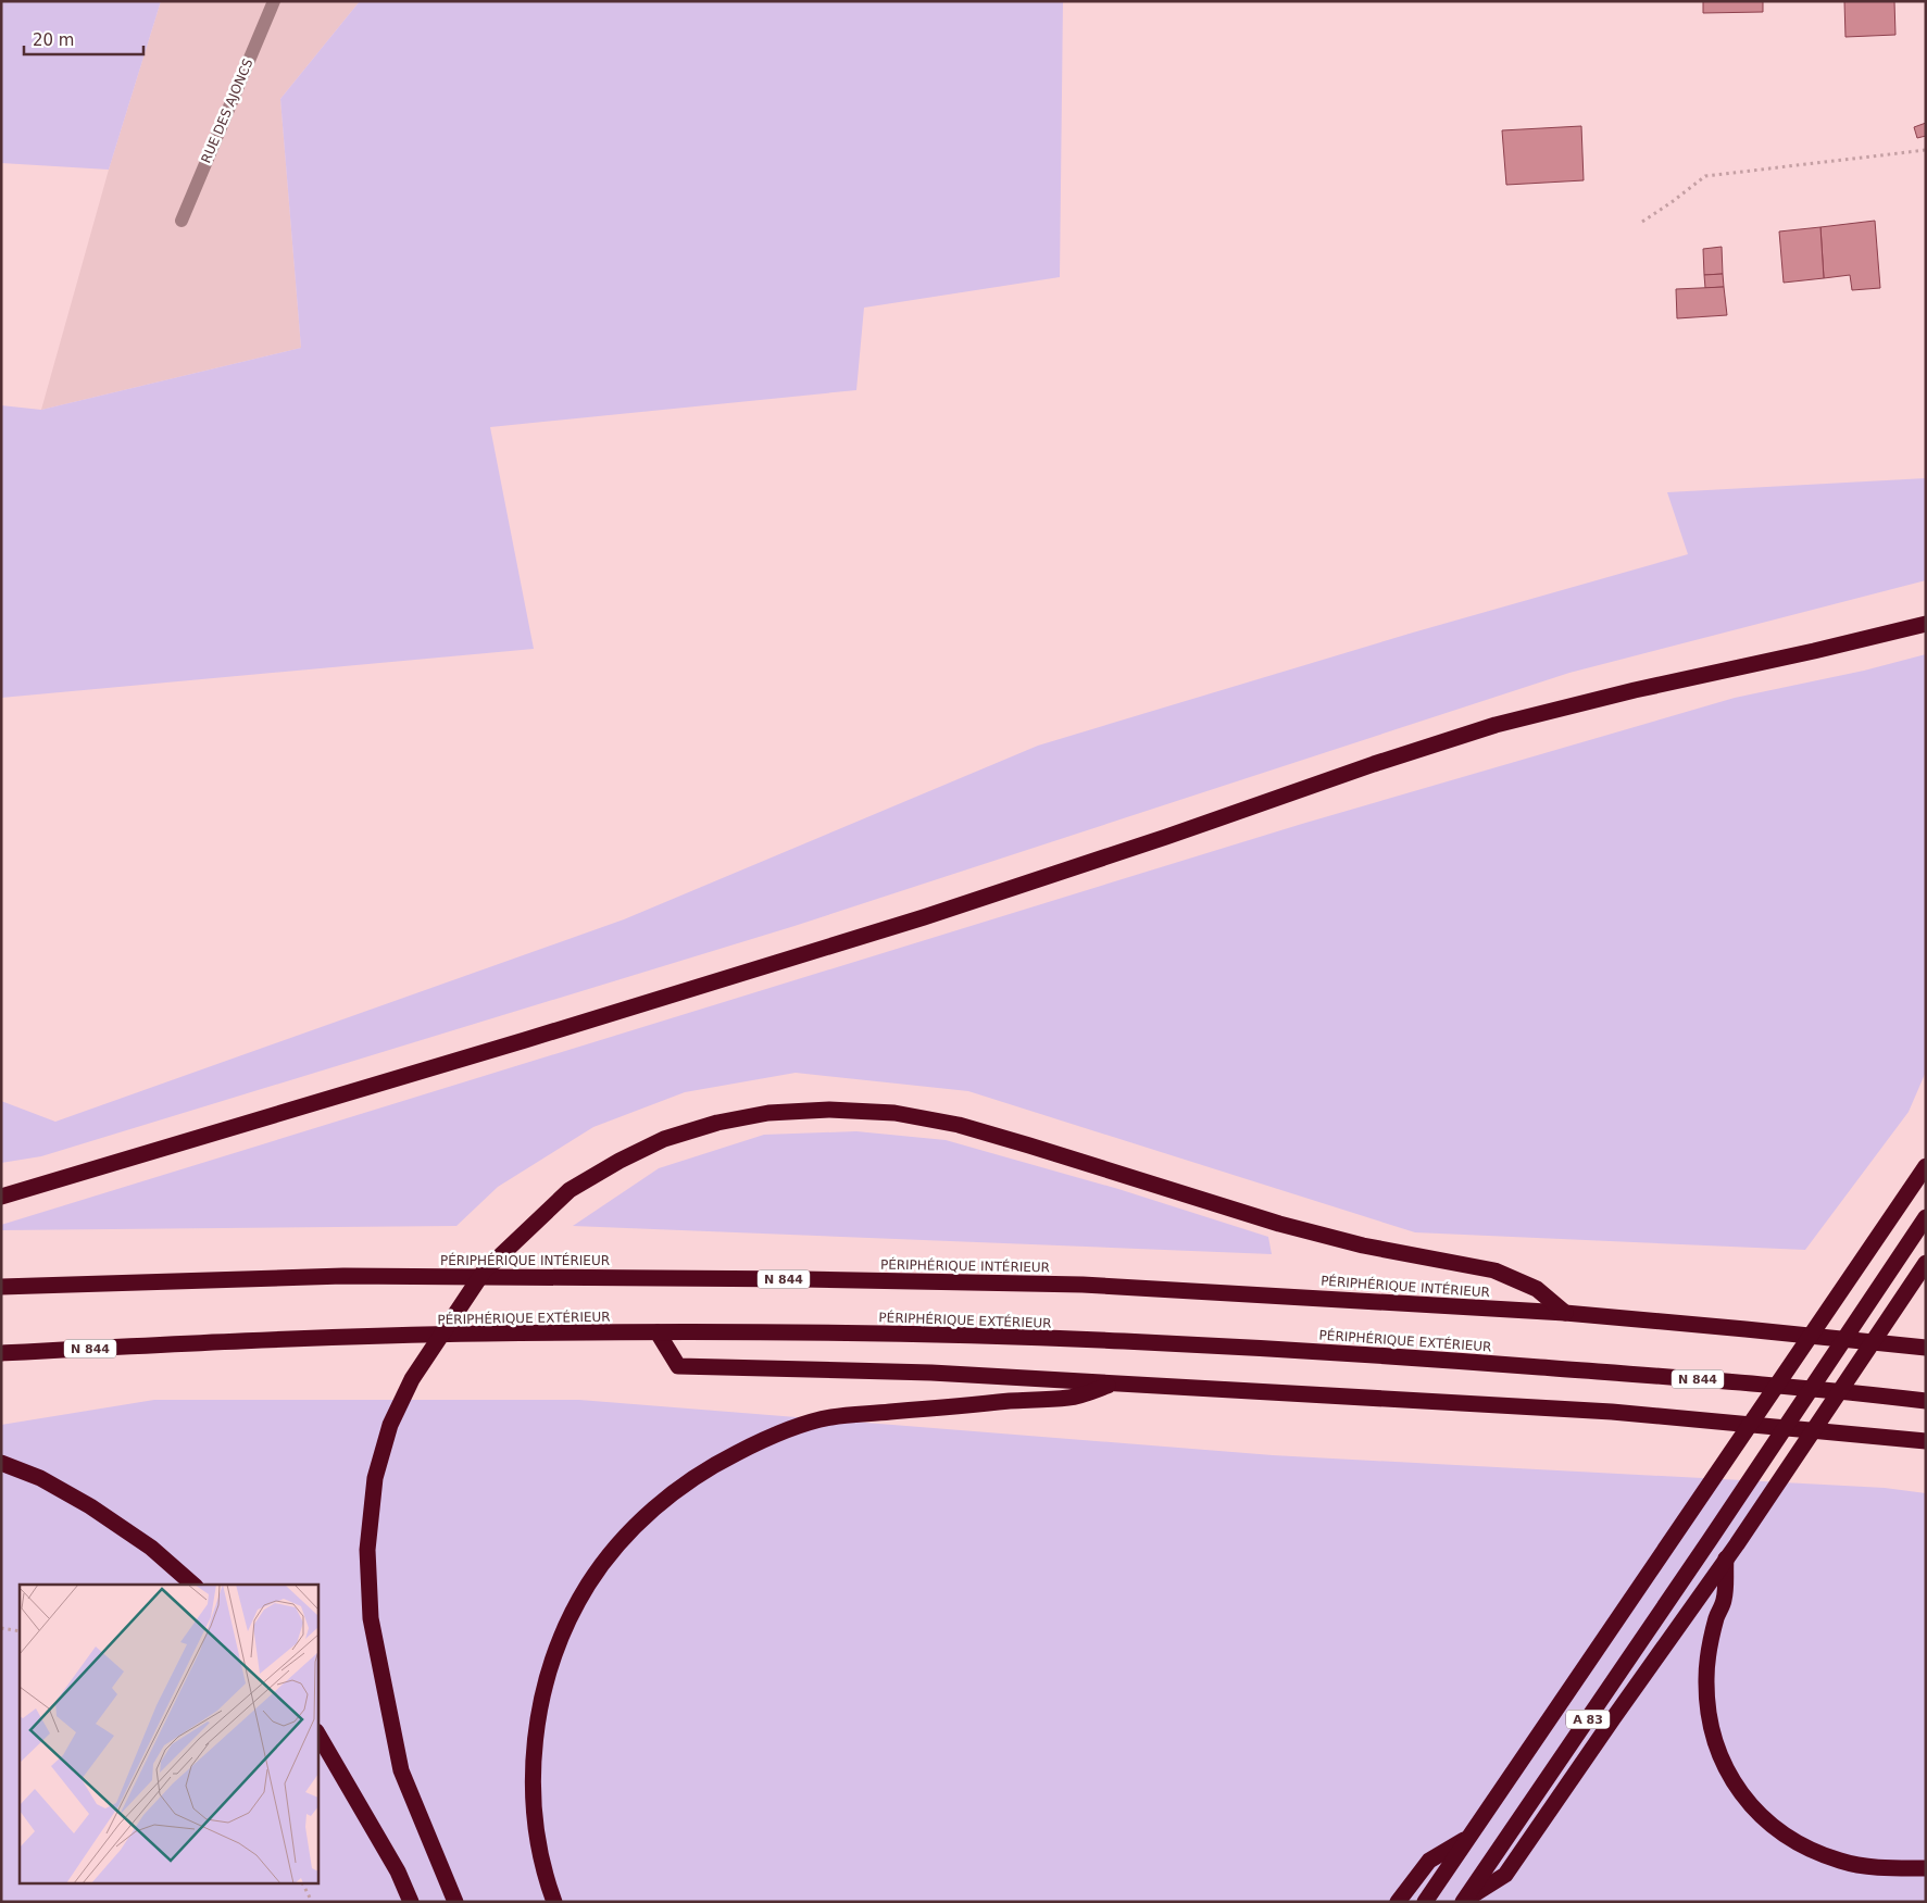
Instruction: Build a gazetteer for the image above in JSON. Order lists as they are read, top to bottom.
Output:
{
  "streets": {
    "highway": [
      "PÉRIPHÉRIQUE INTÉRIEUR",
      "N 844",
      "PÉRIPHÉRIQUE EXTÉRIEUR",
      "A 83"
    ],
    "street": ["RUE DES AJONCS"]
  },
  "scale_bar": "20 m"
}
